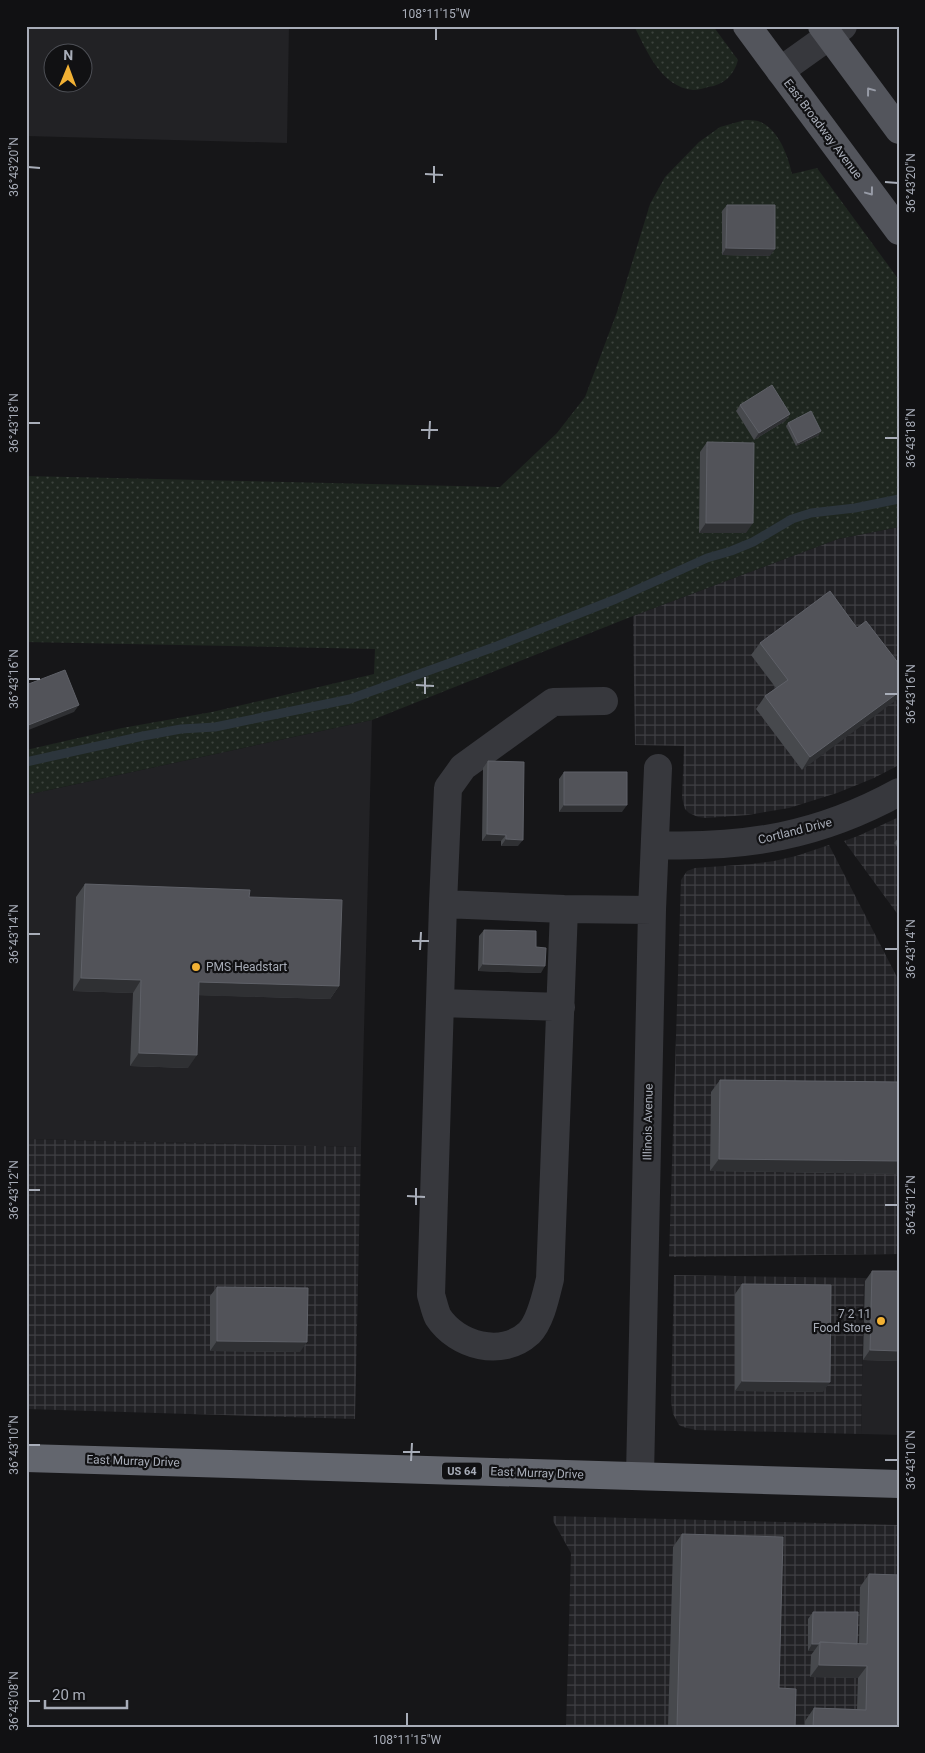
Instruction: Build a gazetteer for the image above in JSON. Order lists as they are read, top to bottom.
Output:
{
  "streets": {
    "highway": ["East Murray Drive", "US 64"],
    "main road": ["East Broadway Avenue"],
    "street": ["Cortland Drive", "Illinois Avenue"]
  },
  "crossings": [
    ["Cortland Drive", "Illinois Avenue"],
    ["Illinois Avenue", "East Murray Drive"]
  ],
  "places": ["PMS Headstart", "7 2 11 Food Store"],
  "scale_bar": "20 m",
  "north": "top",
  "coordinates": [
    "108°11'15\"W",
    "36°43'20\"N",
    "36°43'18\"N",
    "36°43'16\"N",
    "36°43'14\"N",
    "36°43'12\"N",
    "36°43'10\"N",
    "36°43'08\"N"
  ]
}
